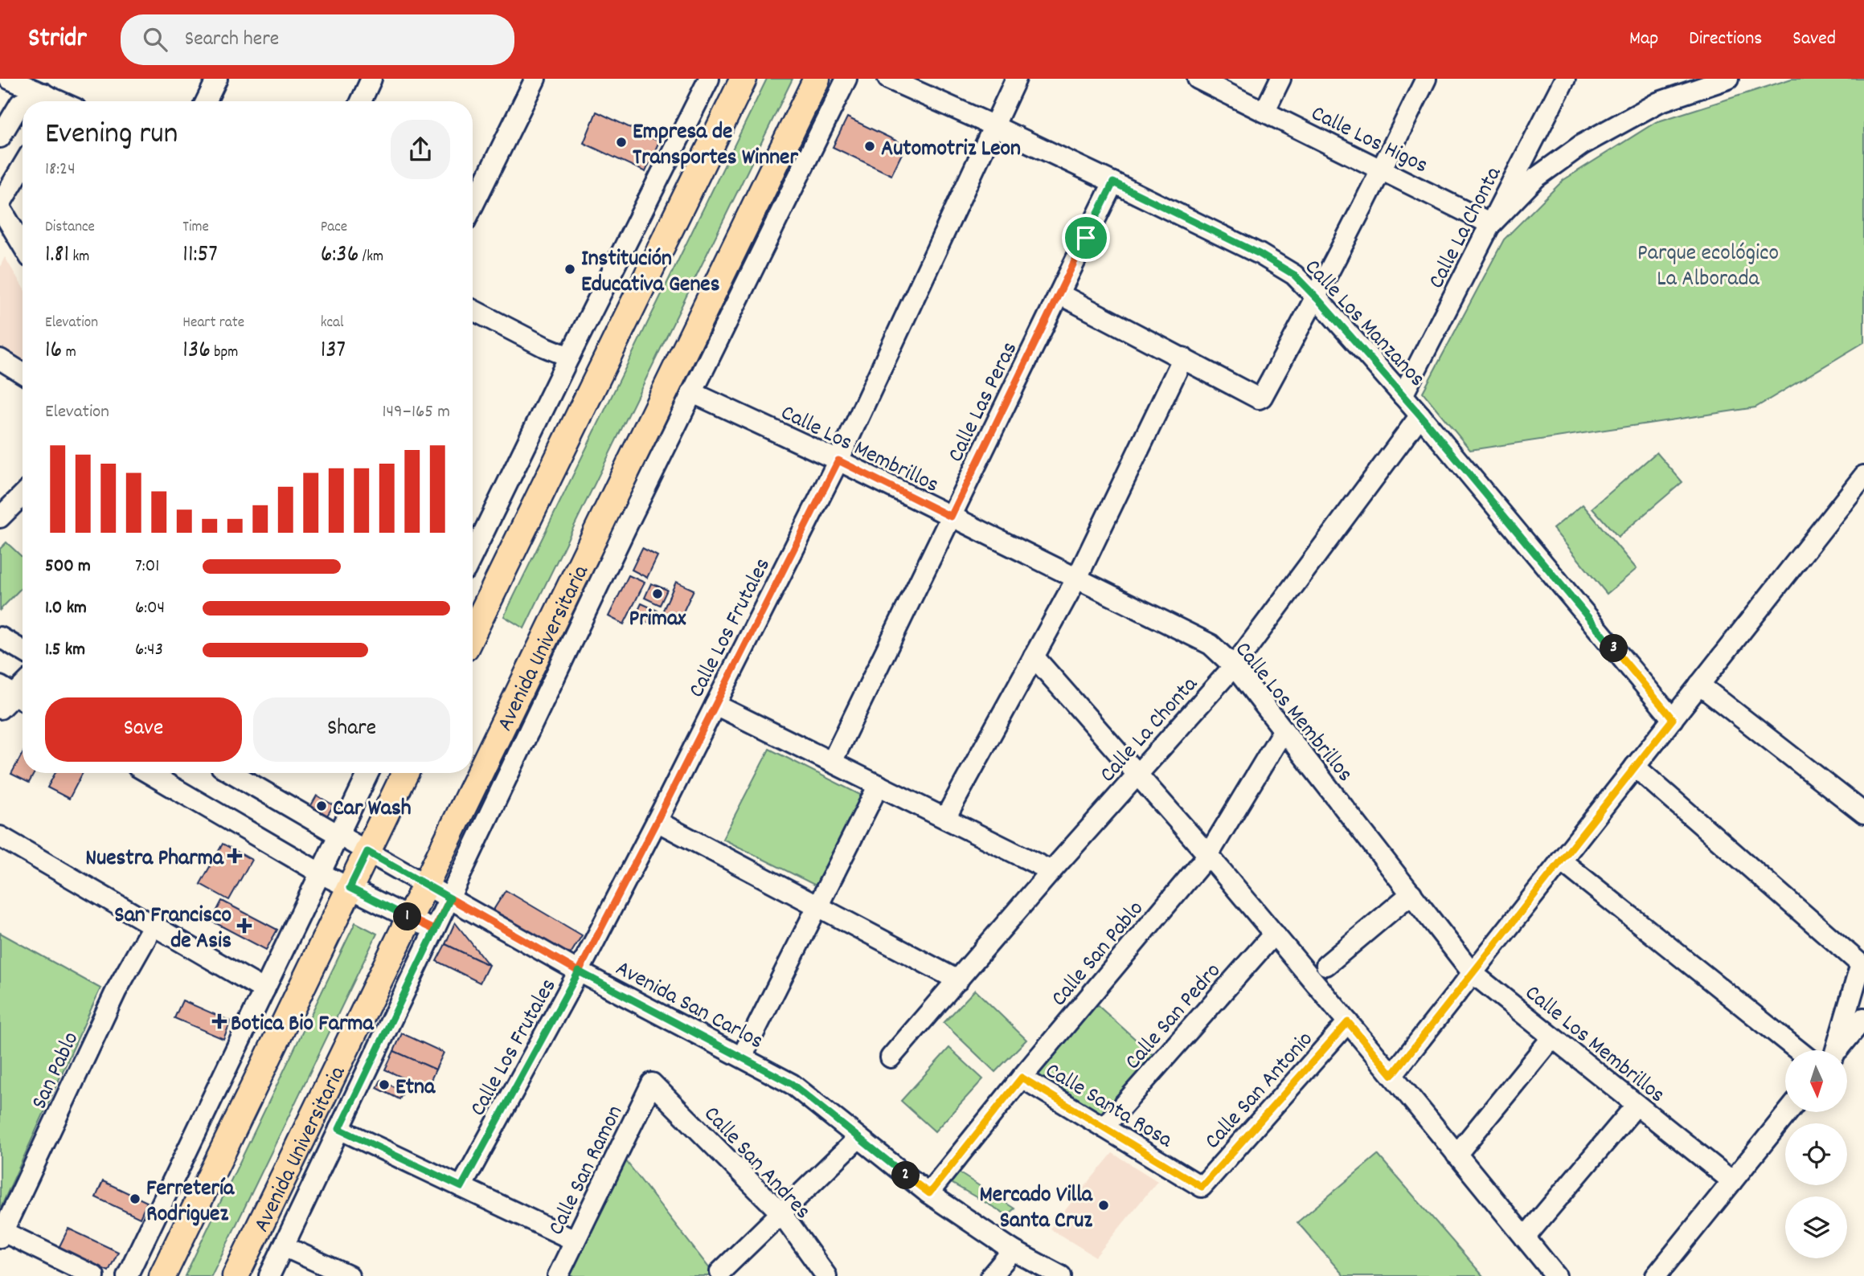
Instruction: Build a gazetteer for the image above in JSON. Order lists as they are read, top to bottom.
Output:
{
  "streets": {
    "main road": ["Avenida Universitaria"],
    "street": [
      "Calle Los Higos",
      "Calle La Chonta",
      "Calle Los Manzanos",
      "Calle Las Peras",
      "Calle Los Membrillos",
      "Calle Los Frutales",
      "Calle San Pablo",
      "Avenida San Carlos",
      "Calle San Pedro",
      "San Pablo",
      "Calle San Antonio",
      "Calle Santa Rosa",
      "Calle San Andres",
      "Calle San Ramon"
    ]
  },
  "crossings": [
    ["Calle Los Higos", "Calle La Chonta"],
    ["Calle La Chonta", "Calle Los Manzanos"],
    ["Calle La Chonta", "Calle Los Membrillos"],
    ["Calle Los Manzanos", "Calle Las Peras"],
    ["Calle Los Manzanos", "Calle Los Frutales"],
    ["Calle Las Peras", "Calle Los Membrillos"],
    ["Calle Los Membrillos", "Calle Los Frutales"],
    ["Calle Los Membrillos", "Avenida Universitaria"],
    ["Calle Los Membrillos", "Calle San Pablo"],
    ["Calle Los Frutales", "Avenida San Carlos"],
    ["Avenida Universitaria", "Avenida San Carlos"],
    ["Calle San Pablo", "Avenida San Carlos"],
    ["Calle San Pablo", "Calle Santa Rosa"],
    ["Calle San Pedro", "Calle Santa Rosa"],
    ["Calle San Antonio", "Calle Santa Rosa"],
    ["Calle San Andres", "Calle San Ramon"]
  ],
  "parks": ["Parque ecológico La Alborada"],
  "places": {
    "other": [
      "Empresa de Transportes Winner",
      "Automotriz Leon",
      "Institución Educativa Genes",
      "Primax",
      "Car Wash",
      "Etna",
      "Ferretería Rodriguez",
      "Mercado Villa Santa Cruz"
    ],
    "health": ["Nuestra Pharma", "San Francisco de Asis", "Botica Bio Farma"]
  },
  "north": "bottom",
  "page": {
    "header": "Stridr",
    "search": "Search here",
    "nav": ["Map", "Directions", "Saved"],
    "heading": ["Evening run", "18:24"],
    "stats": [
      ["Distance", "1.81 km"],
      ["Time", "11:57"],
      ["Pace", "6:36 /km"],
      ["Elevation", "16 m"],
      ["Heart rate", "136 bpm"],
      ["kcal", "137"]
    ],
    "chart": ["Elevation", "149–165 m"],
    "list": [
      {
        "name": "500 m",
        "note": "7:01"
      },
      {
        "name": "1.0 km",
        "note": "6:04"
      },
      {
        "name": "1.5 km",
        "note": "6:43"
      }
    ],
    "pins": ["3", "1", "2"],
    "buttons": ["Save", "Share"]
  }
}
